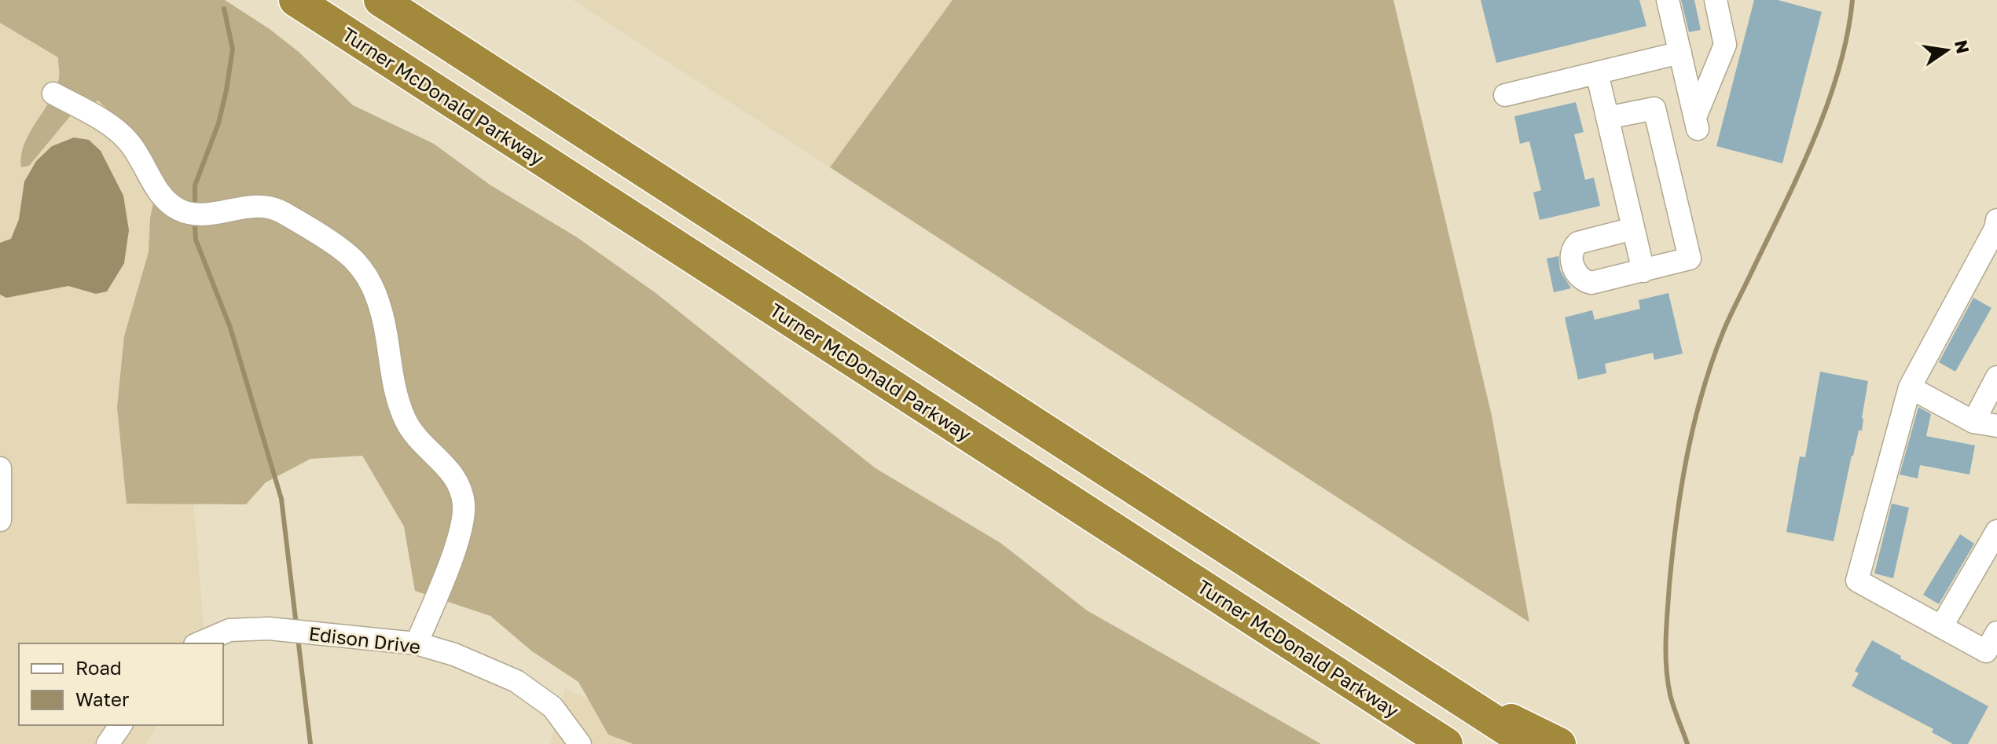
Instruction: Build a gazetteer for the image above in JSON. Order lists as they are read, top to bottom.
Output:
{
  "streets": {
    "highway": ["Turner McDonald Parkway"],
    "street": ["Edison Drive"]
  },
  "legend": ["Road", "Water"],
  "north": "right"
}
